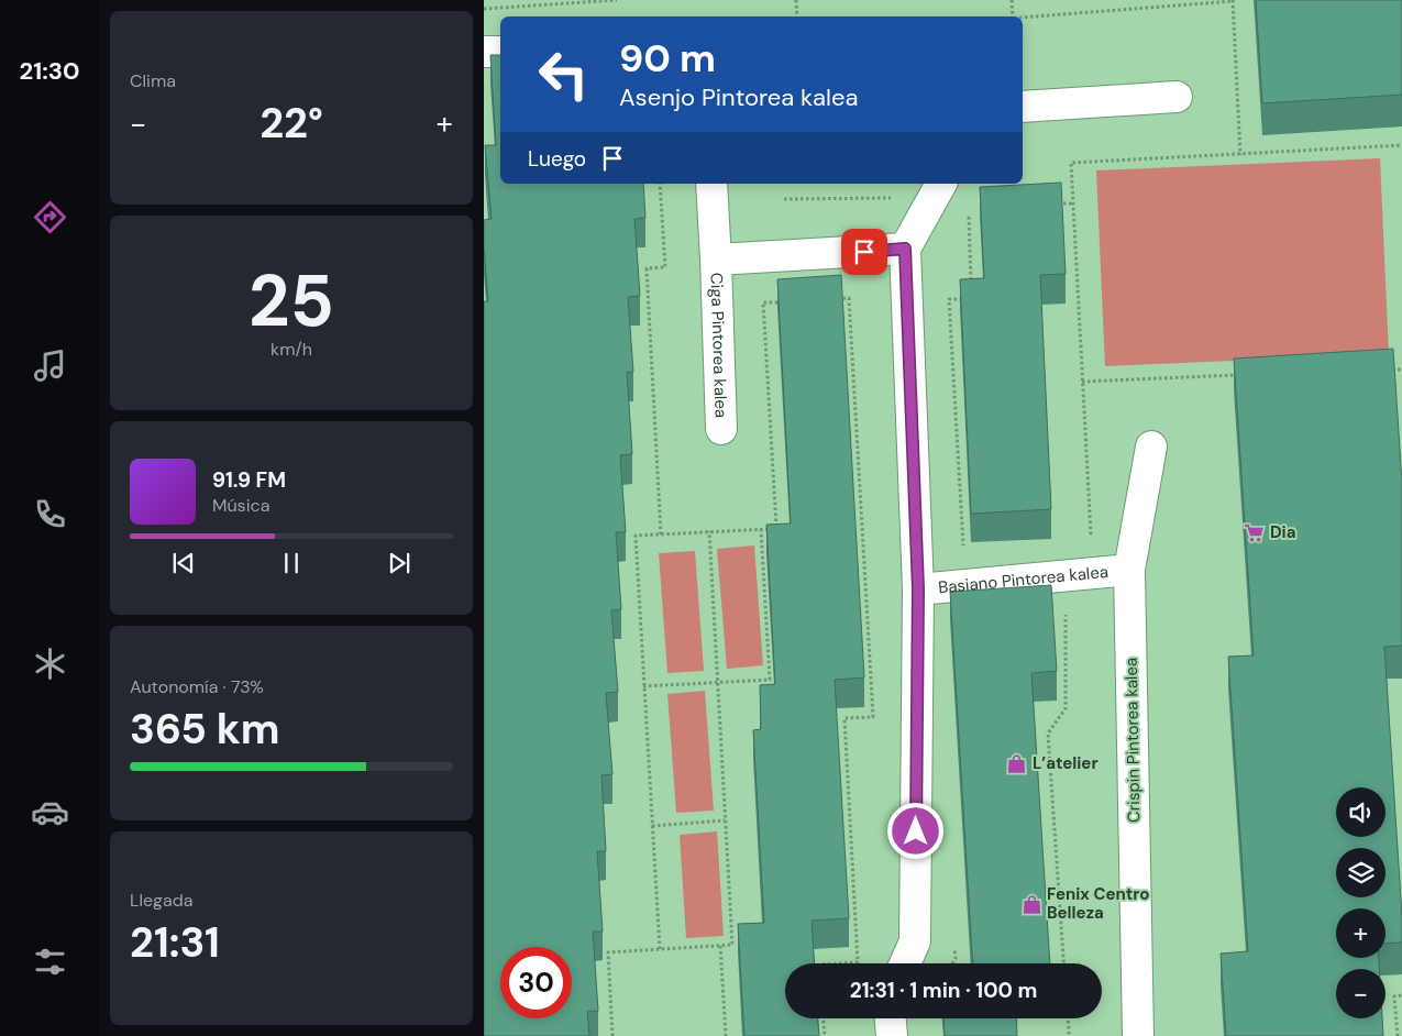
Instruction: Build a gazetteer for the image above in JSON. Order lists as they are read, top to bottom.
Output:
{
  "streets": {
    "street": ["Ciga Pintorea kalea", "Basiano Pintorea kalea", "Crispin Pintorea kalea"]
  },
  "crossings": [
    ["Basiano Pintorea kalea", "Crispin Pintorea kalea"]
  ],
  "places": {
    "supermarket": ["Dia"],
    "shop": ["L’atelier", "Fenix Centro Belleza"]
  },
  "page": {
    "tabs": "21:30",
    "tile": [
      "Clima",
      ["25", "km/h"],
      ["Autonomía · 73%", "365 km"],
      ["Llegada", "21:31"]
    ],
    "turn": ["90 m", "Asenjo Pintorea kalea"],
    "heat": ["−", "22°", "+"],
    "then": "Luego",
    "song": ["91.9 FM", "Música"],
    "map_buttons": ["+", "−"],
    "limit": "30",
    "trip": "21:31 · 1 min · 100 m"
  }
}
